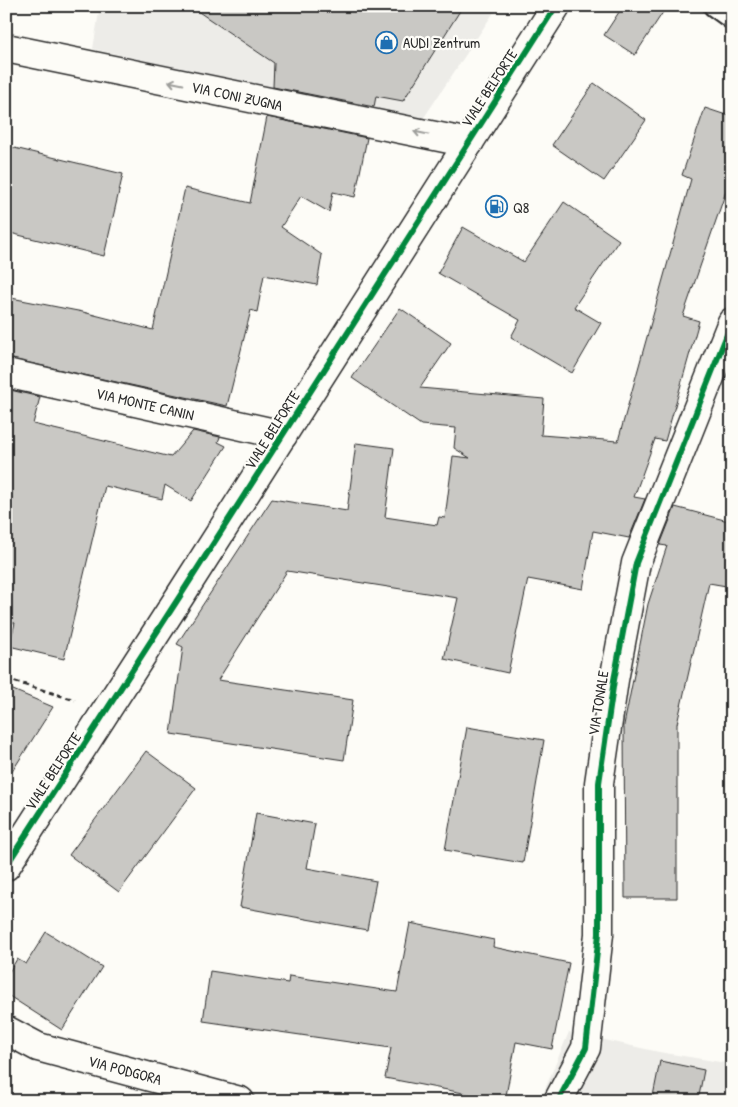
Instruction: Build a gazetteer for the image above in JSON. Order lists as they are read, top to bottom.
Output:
{
  "streets": {
    "street": [
      "VIALE BELFORTE",
      "VIA CONI ZUGNA",
      "VIA MONTE CANIN",
      "VIA TONALE",
      "VIA PODGORA"
    ]
  },
  "crossings": [
    ["VIALE BELFORTE", "VIA CONI ZUGNA"],
    ["VIALE BELFORTE", "VIA MONTE CANIN"]
  ],
  "one_way": ["VIA CONI ZUGNA"],
  "places": {
    "shop": ["AUDI Zentrum"],
    "fuel station": ["Q8"]
  }
}
